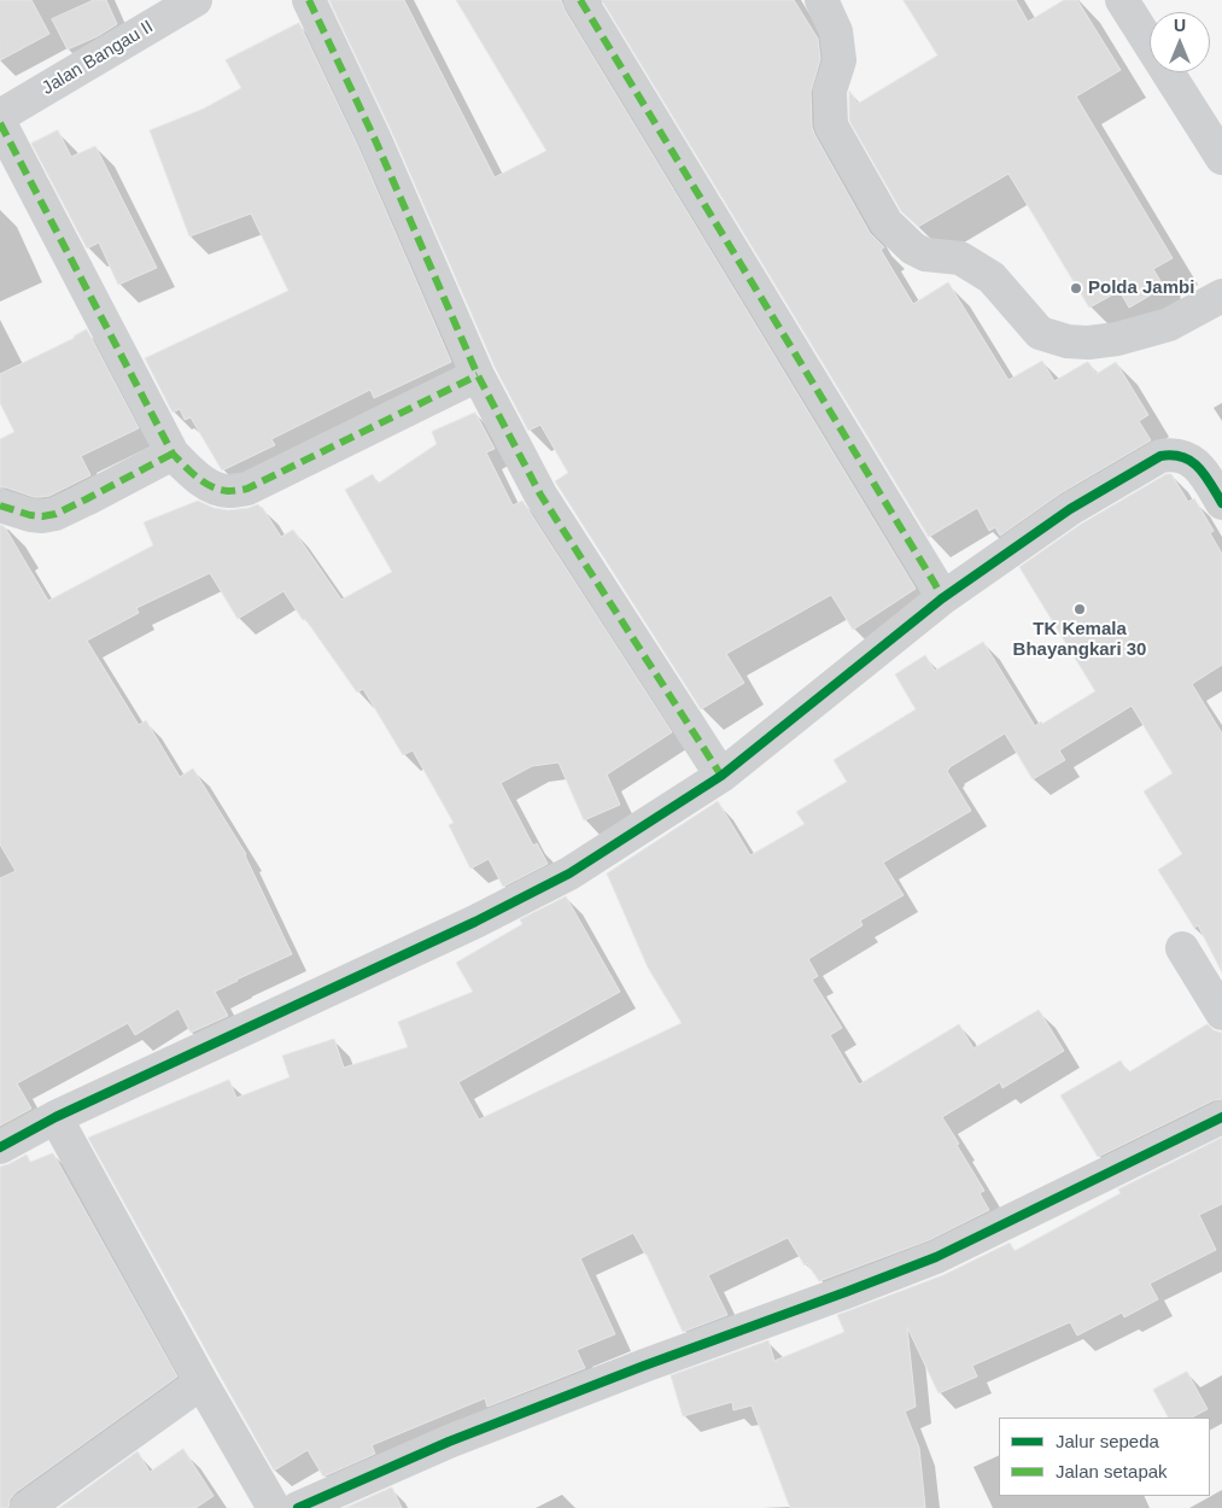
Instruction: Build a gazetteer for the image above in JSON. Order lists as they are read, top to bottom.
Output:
{
  "streets": {
    "street": ["Jalan Bangau II"]
  },
  "places": ["Polda Jambi", "TK Kemala Bhayangkari 30"],
  "legend": ["Jalur sepeda", "Jalan setapak"],
  "north": "top"
}
